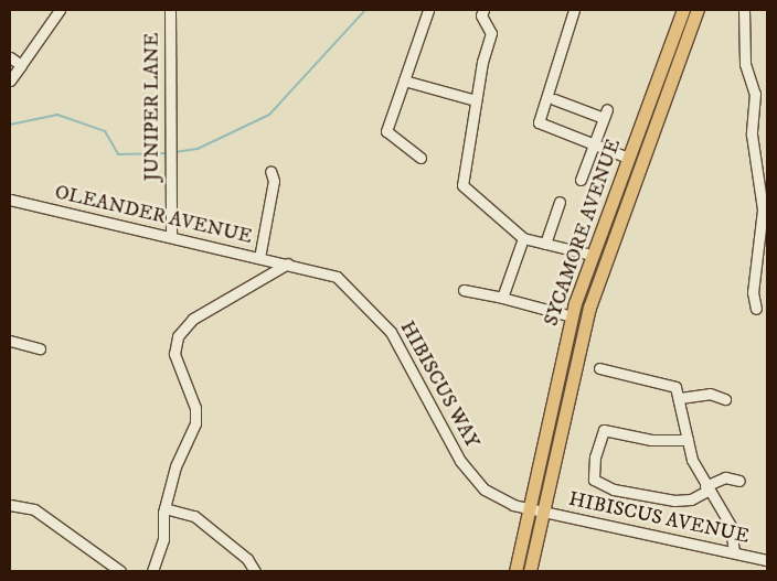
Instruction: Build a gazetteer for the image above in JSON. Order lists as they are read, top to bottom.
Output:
{
  "streets": {
    "main road": ["SYCAMORE AVENUE"],
    "street": [
      "JUNIPER LANE",
      "OLEANDER AVENUE",
      "HIBISCUS WAY",
      "HIBISCUS AVENUE"
    ]
  },
  "crossings": [
    ["JUNIPER LANE", "OLEANDER AVENUE"],
    ["OLEANDER AVENUE", "HIBISCUS WAY"],
    ["SYCAMORE AVENUE", "HIBISCUS WAY"],
    ["SYCAMORE AVENUE", "HIBISCUS AVENUE"],
    ["HIBISCUS WAY", "HIBISCUS AVENUE"]
  ]
}
